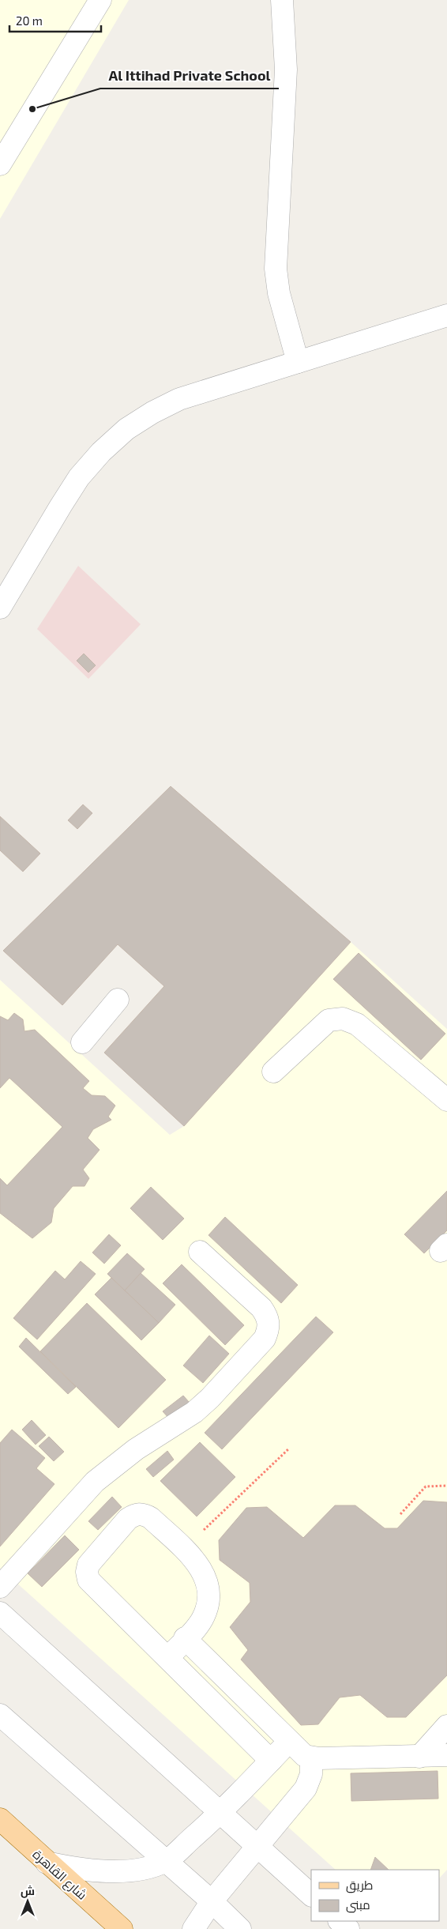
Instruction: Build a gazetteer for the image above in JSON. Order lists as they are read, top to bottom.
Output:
{
  "streets": {
    "main road": ["شارع القاهرة"]
  },
  "places": ["Al Ittihad Private School"],
  "legend": ["طريق", "مبنى"],
  "scale_bar": "20 m",
  "north": "top"
}
